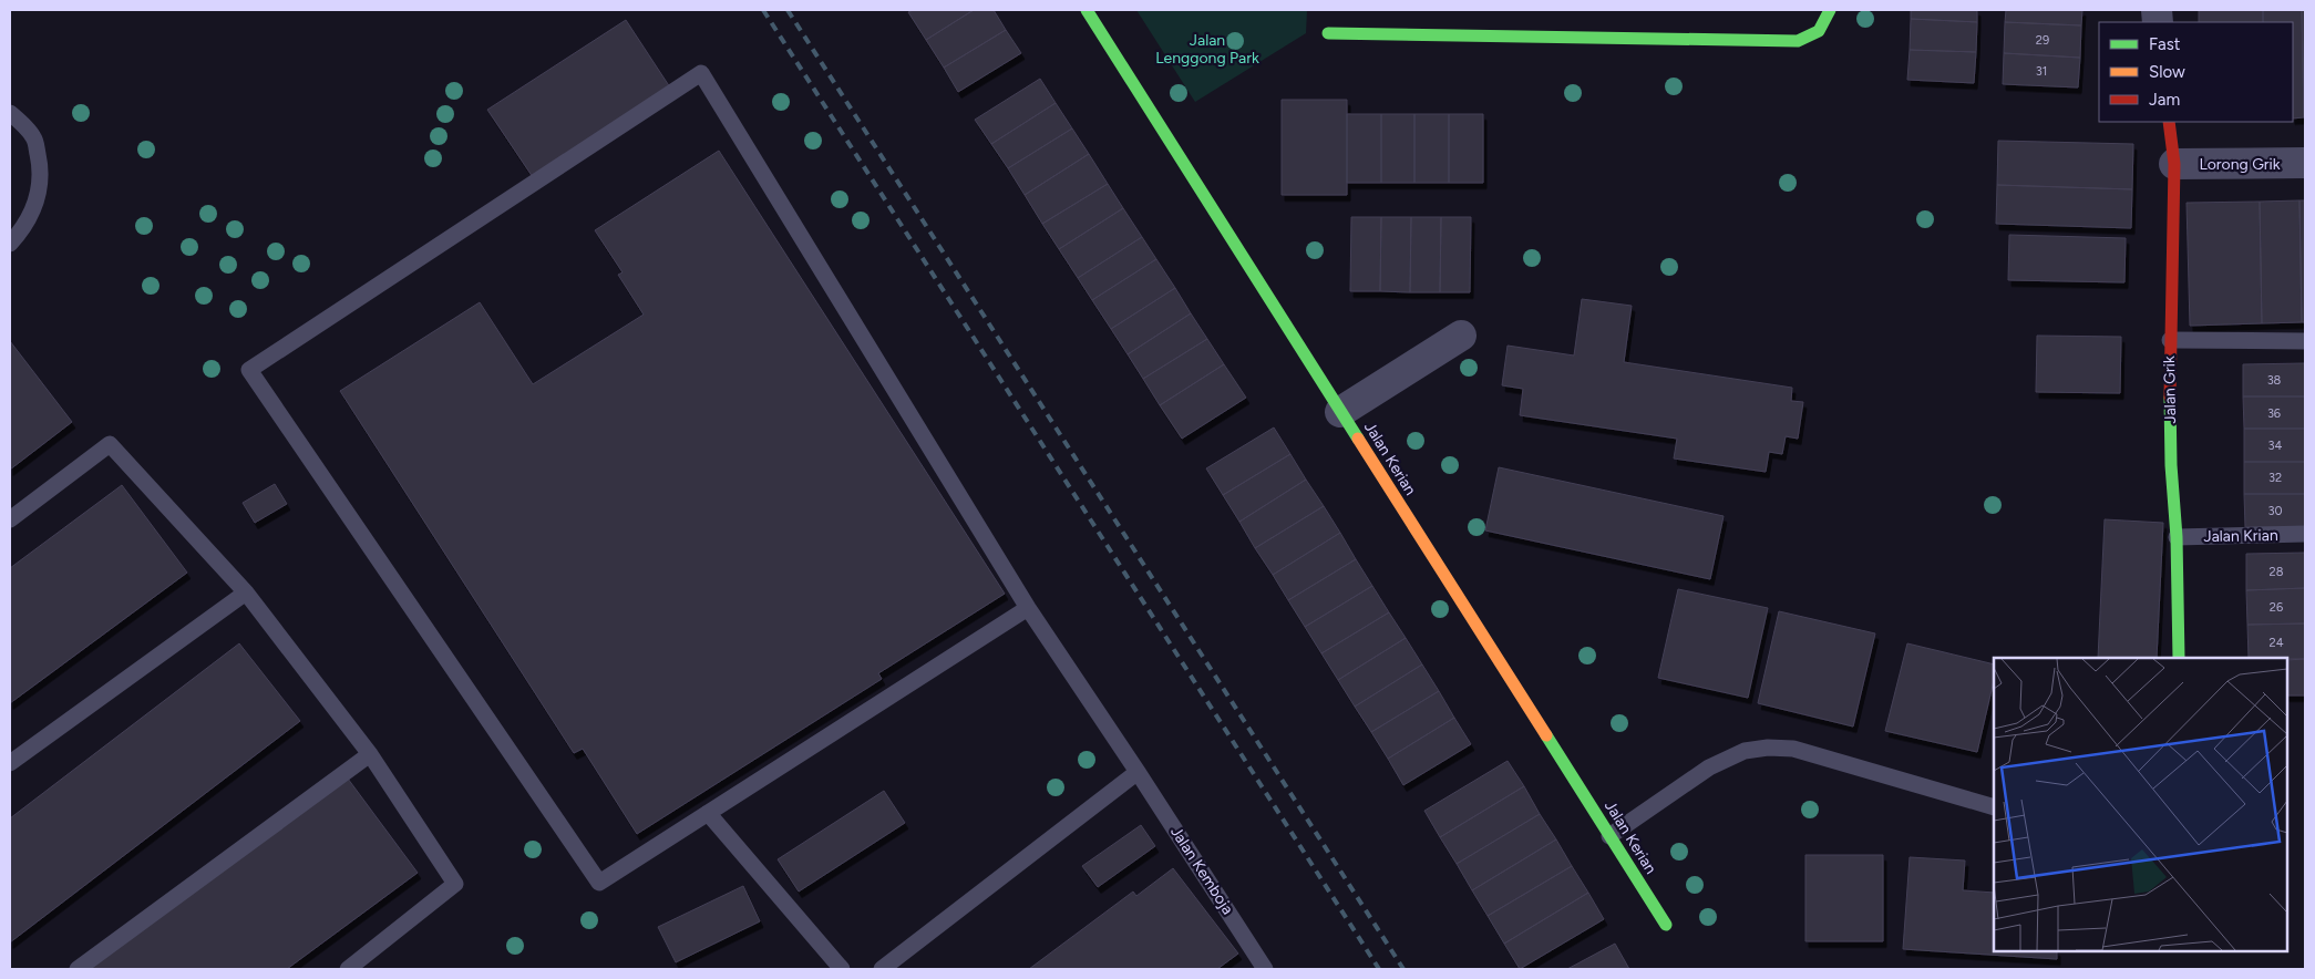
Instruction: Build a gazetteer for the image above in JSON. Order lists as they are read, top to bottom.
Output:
{
  "streets": {
    "street": ["Lorong Grik", "Jalan Grik", "Jalan Kerian"],
    "lane": ["Jalan Krian", "Jalan Kemboja"]
  },
  "crossings": [
    ["Lorong Grik", "Jalan Grik"],
    ["Jalan Grik", "Jalan Krian"]
  ],
  "parks": ["Jalan Lenggong Park"],
  "house_numbers": [
    "29",
    "31",
    "38",
    "36",
    "34",
    "32",
    "30",
    "28",
    "26",
    "24"
  ],
  "legend": ["Fast", "Slow", "Jam"]
}
